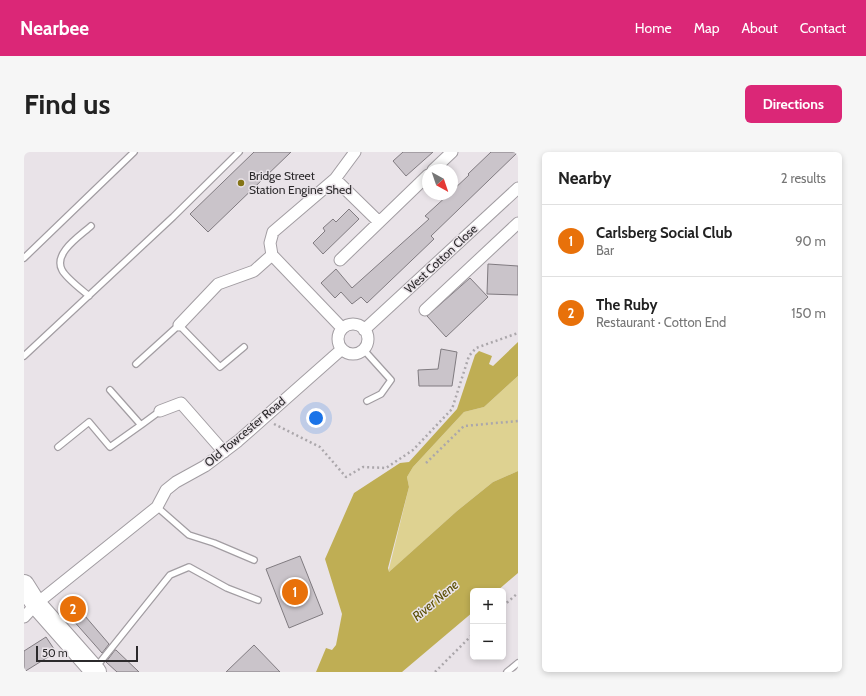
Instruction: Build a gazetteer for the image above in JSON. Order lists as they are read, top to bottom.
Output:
{
  "streets": {
    "street": ["West Cotton Close", "Old Towcester Road"]
  },
  "crossings": [
    ["West Cotton Close", "Old Towcester Road"]
  ],
  "water": ["River Nene"],
  "places": ["Bridge Street Station Engine Shed"],
  "scale_bar": "50 m",
  "north": "bottom right",
  "page": {
    "header": "Nearbee",
    "nav": [
      "Home",
      "Map",
      "About",
      "Contact"
    ],
    "buttons": "Directions",
    "title": "Find us",
    "heading": ["Nearby", "2 results"],
    "list": [
      {
        "mark": "1",
        "name": "Carlsberg Social Club",
        "note": "Bar",
        "value": "90 m"
      },
      {
        "mark": "2",
        "name": "The Ruby",
        "note": "Restaurant · Cotton End",
        "value": "150 m"
      }
    ],
    "pins": ["1", "2"],
    "map_buttons": ["+", "−"],
    "scale": "50 m"
  }
}
